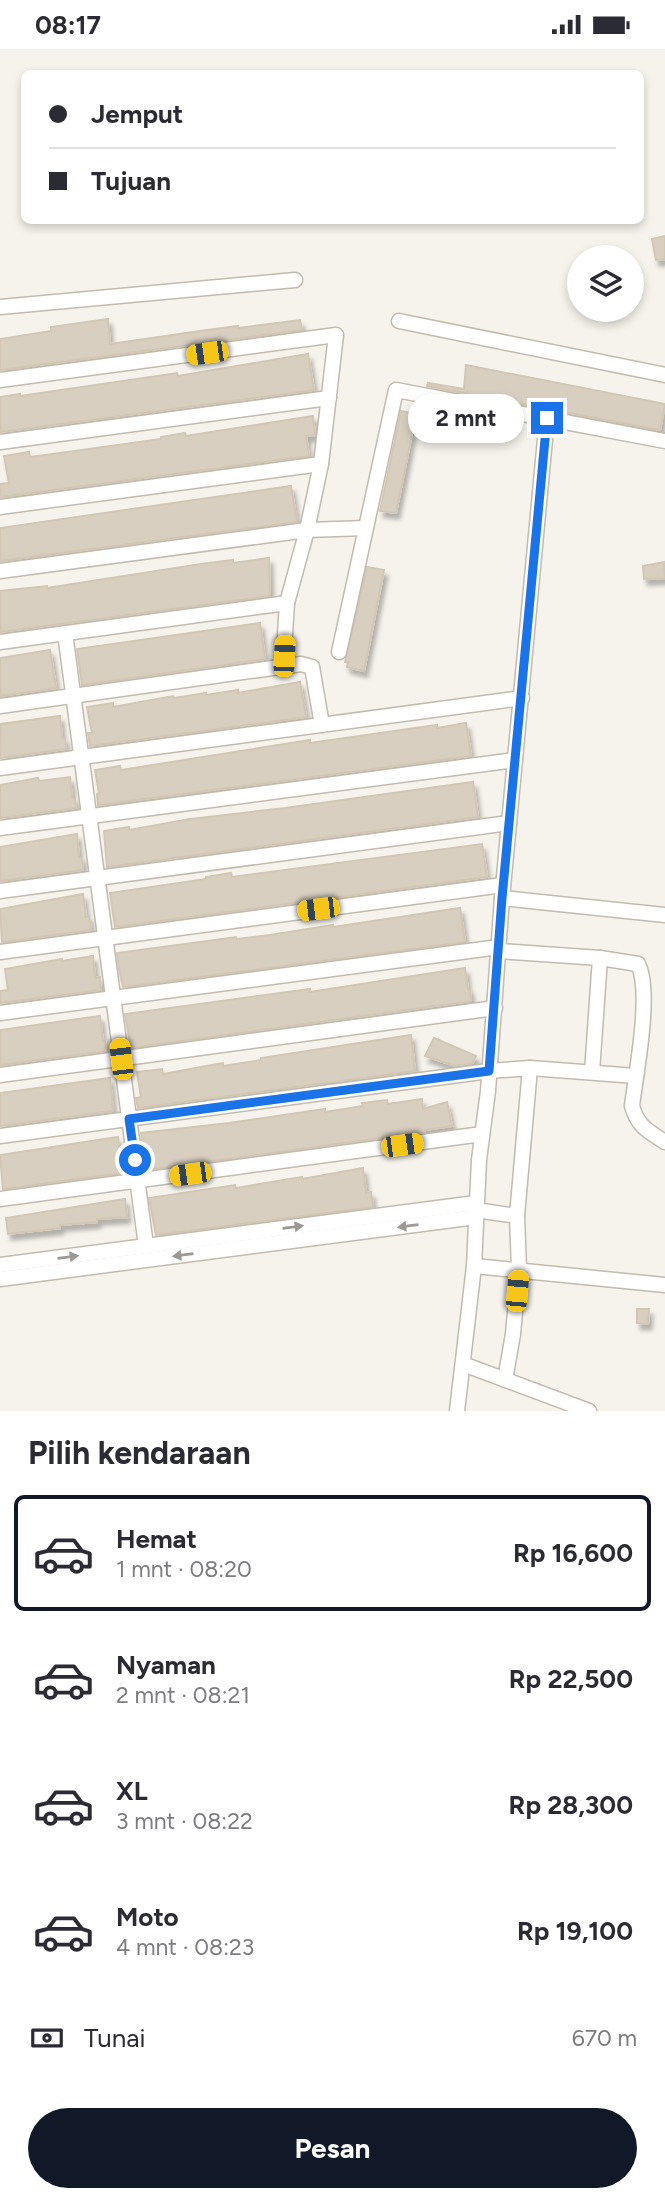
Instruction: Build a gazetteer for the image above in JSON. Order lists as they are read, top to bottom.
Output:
{
  "page": {
    "status": "08:17",
    "banner": ["Jemput", "Tujuan"],
    "bubble": "2 mnt",
    "heading": "Pilih kendaraan",
    "list": [
      {
        "name": "Hemat",
        "note": "1 mnt · 08:20",
        "value": "Rp 16,600"
      },
      {
        "name": "Nyaman",
        "note": "2 mnt · 08:21",
        "value": "Rp 22,500"
      },
      {
        "name": "XL",
        "note": "3 mnt · 08:22",
        "value": "Rp 28,300"
      },
      {
        "name": "Moto",
        "note": "4 mnt · 08:23",
        "value": "Rp 19,100"
      }
    ],
    "pay": ["Tunai", "670 m"],
    "buttons": "Pesan"
  }
}
